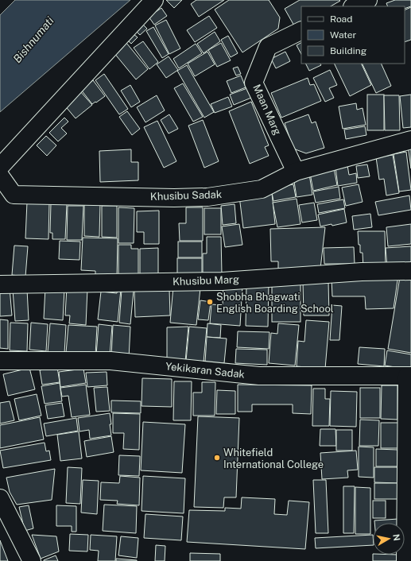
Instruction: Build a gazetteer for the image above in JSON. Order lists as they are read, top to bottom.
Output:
{
  "streets": {
    "street": [
      "Maan Marg",
      "Khusibu Sadak",
      "Khusibu Marg",
      "Yekikaran Sadak"
    ]
  },
  "crossings": [
    ["Maan Marg", "Khusibu Sadak"]
  ],
  "water": ["Bishnumati"],
  "places": ["Shobha Bhagwati English Boarding School", "Whitefield International College"],
  "legend": ["Road", "Water", "Building"],
  "north": "right"
}
